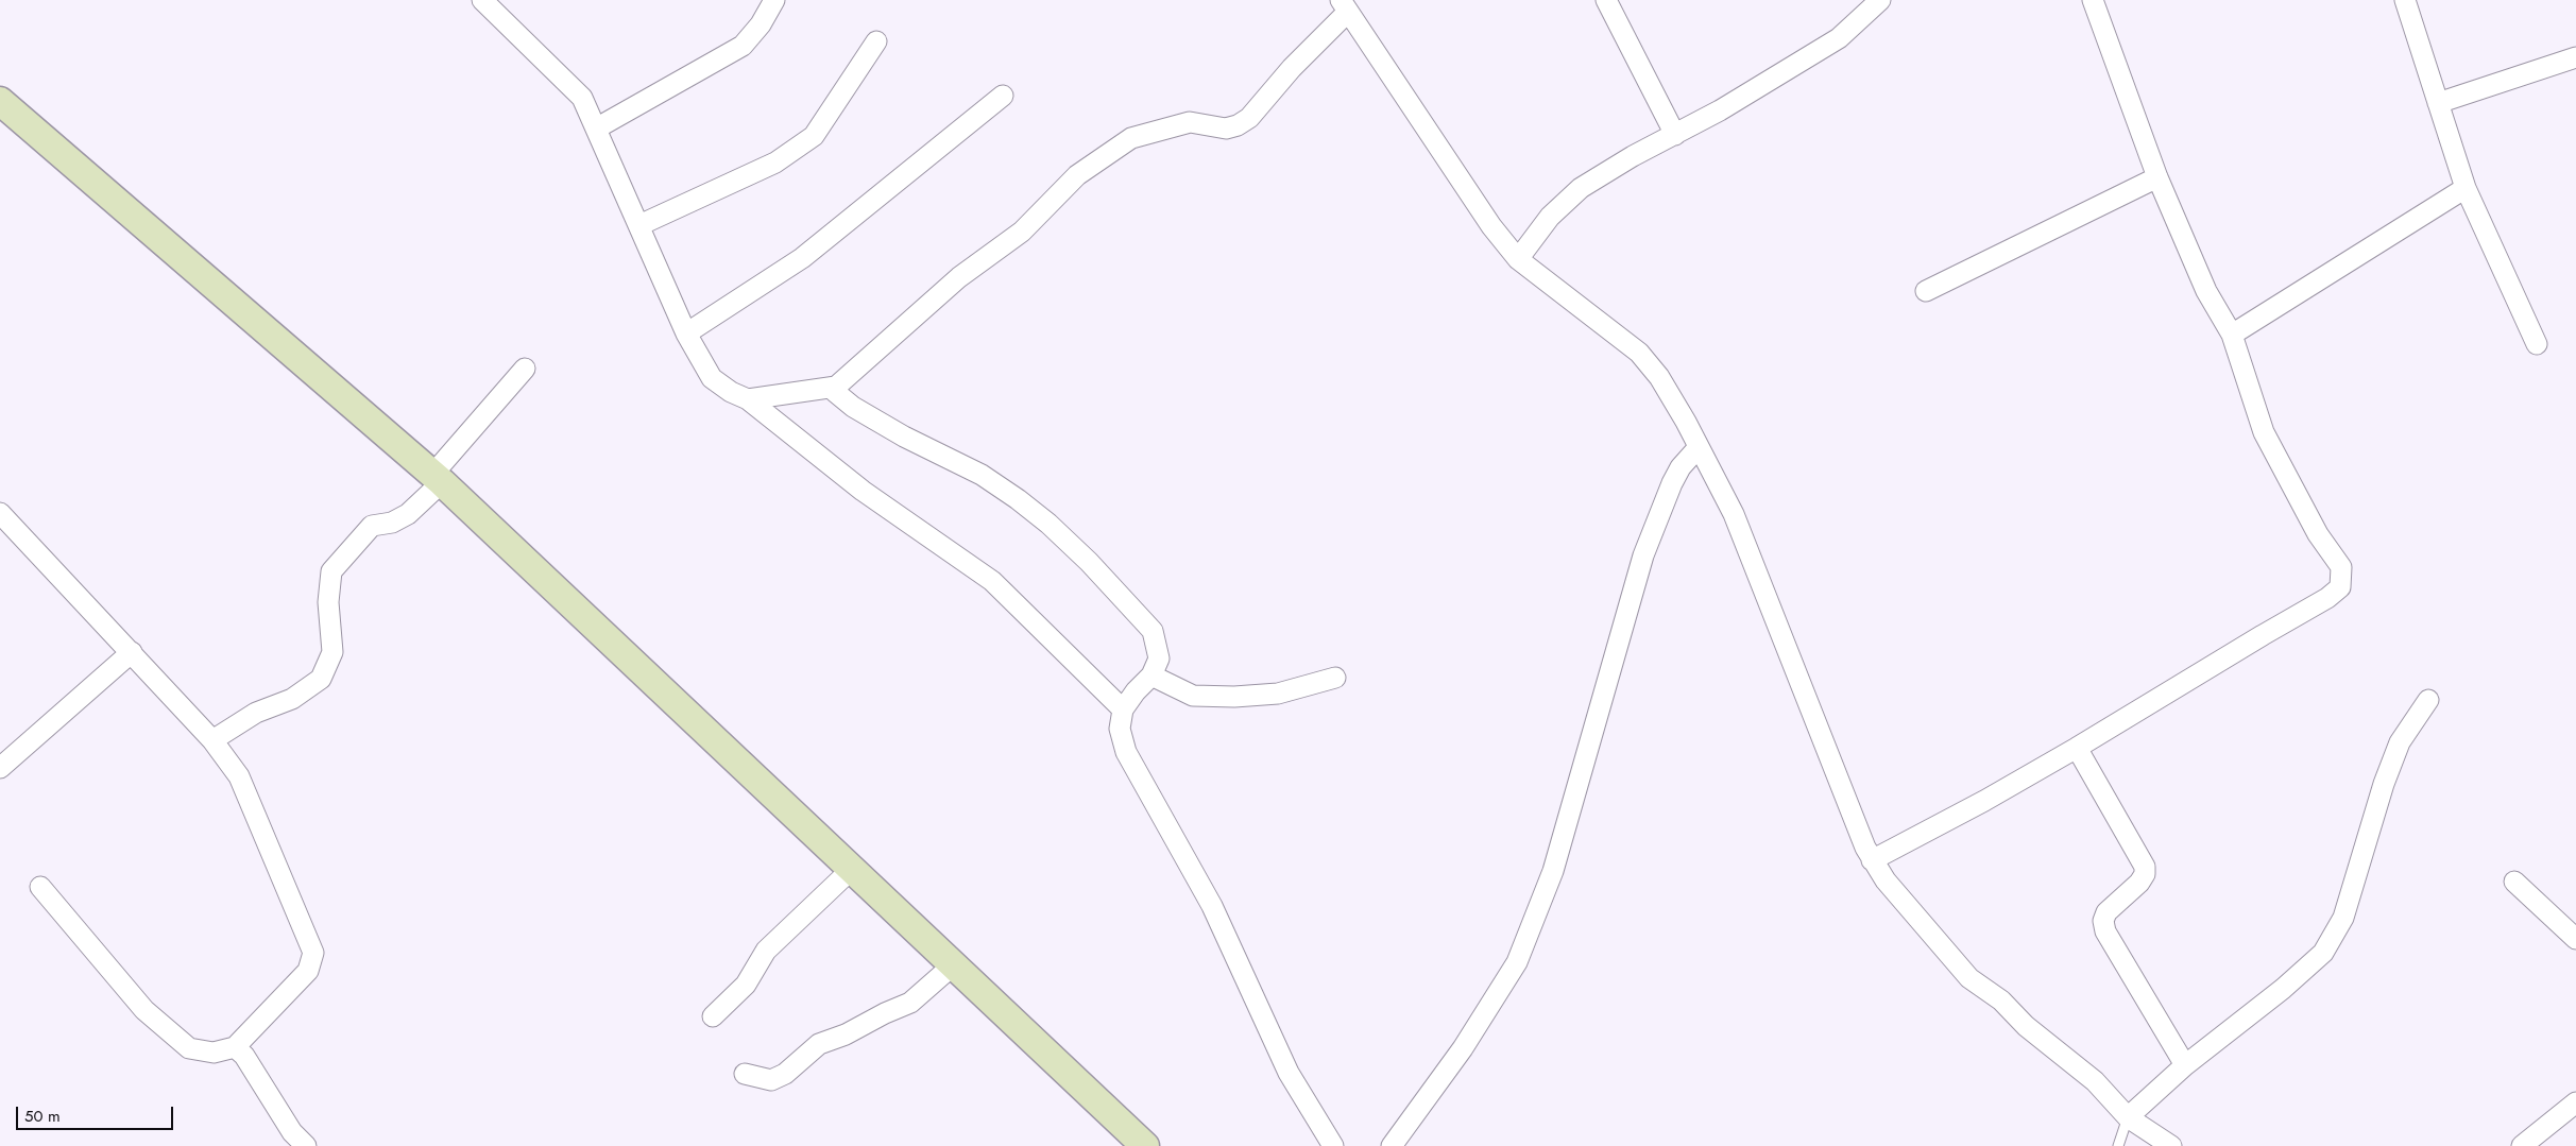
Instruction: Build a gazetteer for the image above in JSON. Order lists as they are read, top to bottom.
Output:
{
  "scale_bar": "50 m"
}
